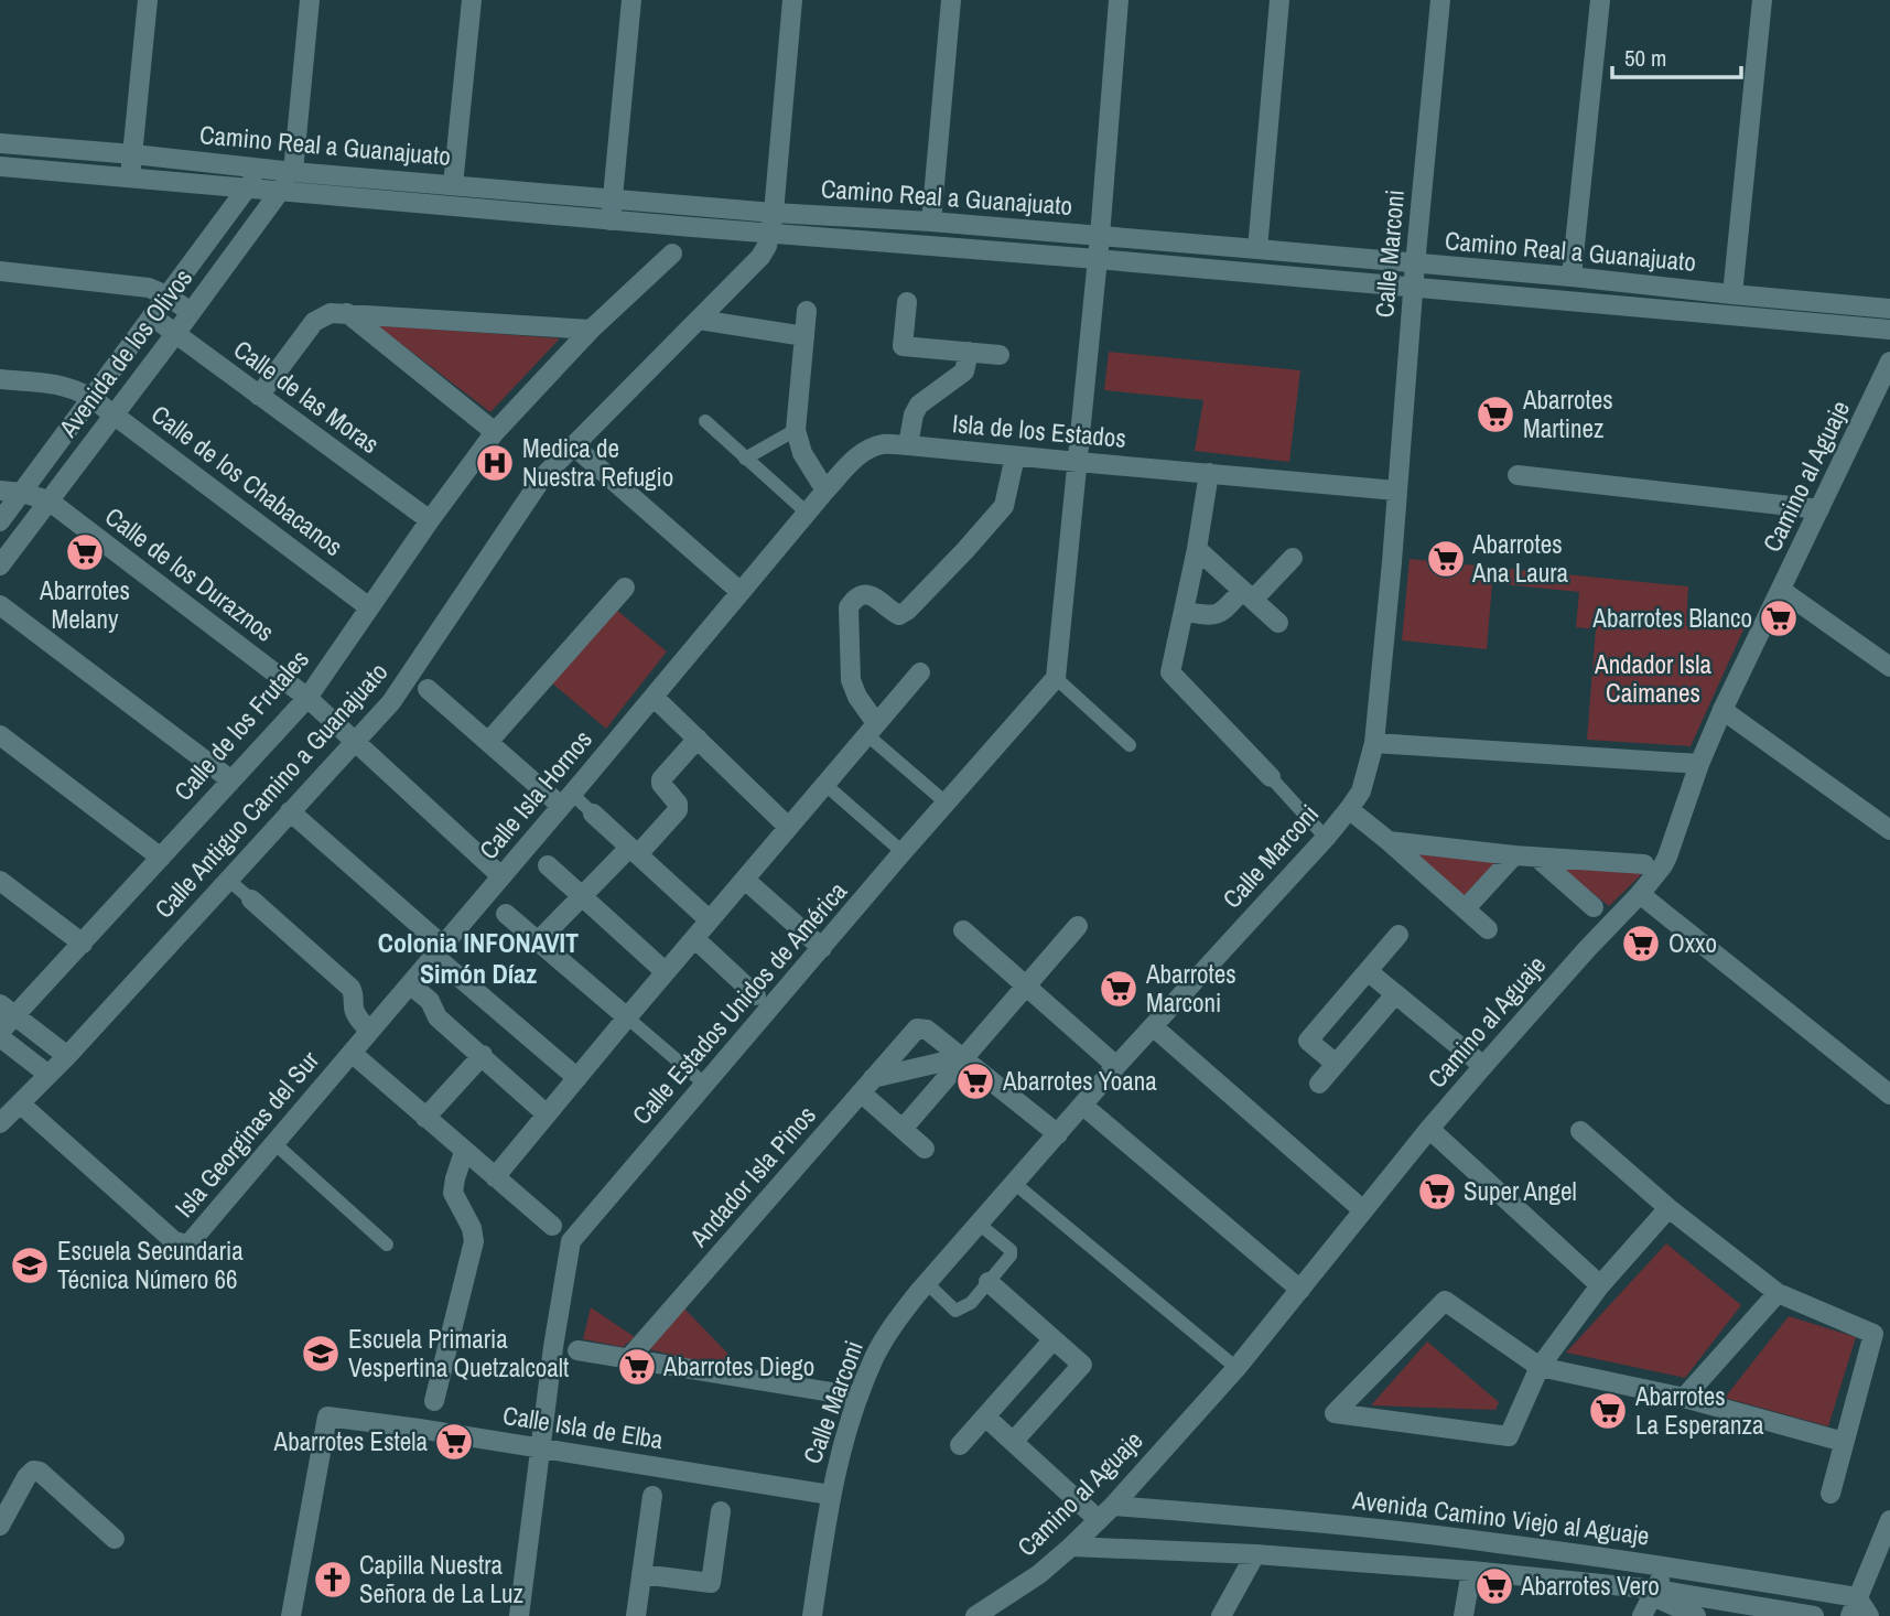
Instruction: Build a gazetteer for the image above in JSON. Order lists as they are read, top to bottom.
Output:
{
  "streets": {
    "street": [
      "Camino Real a Guanajuato",
      "Calle Marconi",
      "Avenida de los Olivos",
      "Calle de las Moras",
      "Isla de los Estados",
      "Camino al Aguaje",
      "Calle de los Chabacanos",
      "Calle de los Duraznos",
      "Calle de los Frutales",
      "Calle Antiguo Camino a Guanajuato",
      "Calle Isla Hornos",
      "Calle Estados Unidos de América",
      "Isla Georginas del Sur",
      "Andador Isla Pinos",
      "Calle Isla de Elba",
      "Avenida Camino Viejo al Aguaje"
    ]
  },
  "crossings": [
    ["Camino Real a Guanajuato", "Calle Marconi"],
    ["Camino Real a Guanajuato", "Avenida de los Olivos"],
    ["Camino Real a Guanajuato", "Calle Antiguo Camino a Guanajuato"],
    ["Calle Marconi", "Isla de los Estados"],
    ["Calle Marconi", "Calle Isla de Elba"],
    ["Avenida de los Olivos", "Calle de las Moras"],
    ["Avenida de los Olivos", "Calle de los Chabacanos"],
    ["Avenida de los Olivos", "Calle de los Duraznos"],
    ["Calle de las Moras", "Calle de los Frutales"],
    ["Isla de los Estados", "Calle Isla Hornos"],
    ["Camino al Aguaje", "Avenida Camino Viejo al Aguaje"],
    ["Calle de los Chabacanos", "Calle de los Frutales"],
    ["Calle de los Duraznos", "Calle de los Frutales"],
    ["Calle de los Duraznos", "Calle Antiguo Camino a Guanajuato"],
    ["Calle de los Duraznos", "Calle Isla Hornos"],
    ["Calle Antiguo Camino a Guanajuato", "Isla Georginas del Sur"],
    ["Calle Isla Hornos", "Isla Georginas del Sur"],
    ["Calle Estados Unidos de América", "Calle Isla de Elba"]
  ],
  "districts": ["Colonia INFONAVIT Simón Díaz"],
  "parks": ["Andador Isla Caimanes"],
  "places": {
    "supermarket": [
      "Abarrotes Martinez",
      "Abarrotes Melany",
      "Abarrotes Ana Laura",
      "Abarrotes Blanco",
      "Oxxo",
      "Abarrotes Marconi",
      "Abarrotes Yoana",
      "Super Angel",
      "Abarrotes Diego",
      "Abarrotes La Esperanza",
      "Abarrotes Estela",
      "Abarrotes Vero"
    ],
    "hospital": ["Medica de Nuestra Refugio"],
    "school or university": ["Escuela Secundaria Técnica Número 66", "Escuela Primaria Vespertina Quetzalcoalt"],
    "church": ["Capilla Nuestra Señora de La Luz"]
  },
  "scale_bar": "50 m"
}
